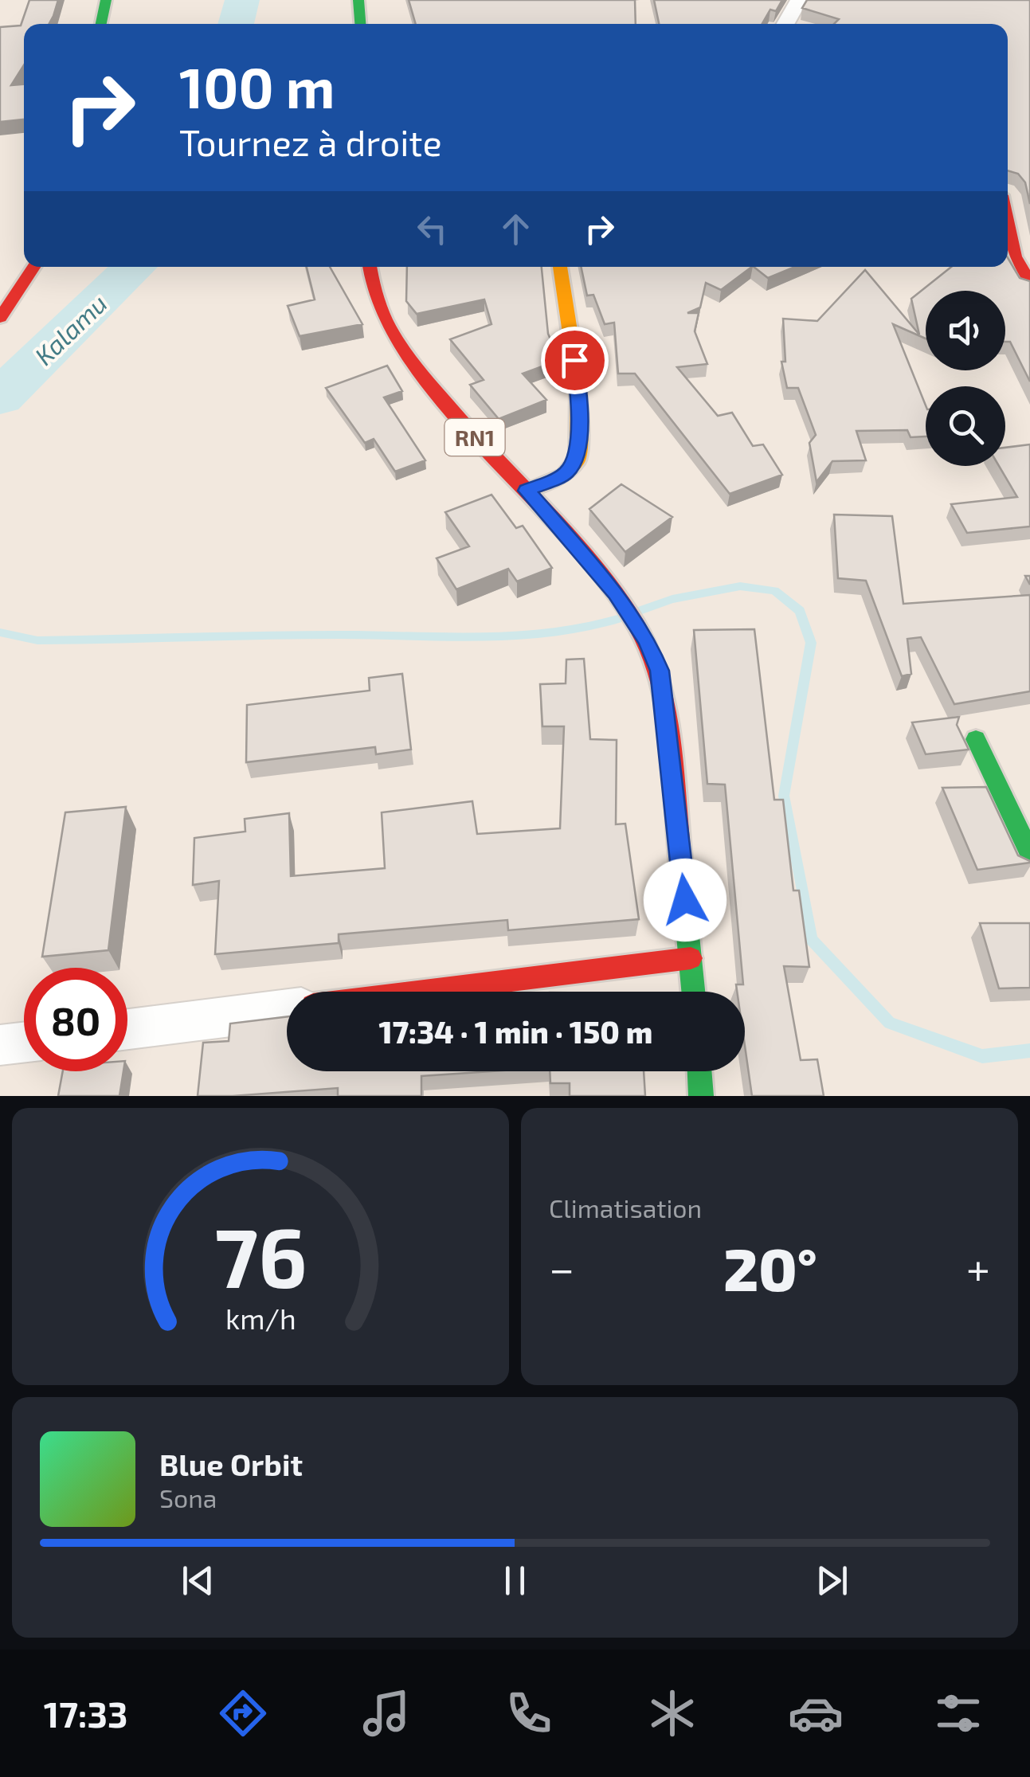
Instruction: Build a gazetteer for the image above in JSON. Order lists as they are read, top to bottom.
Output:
{
  "streets": {
    "main road": ["RN1"]
  },
  "water": ["Kalamu"],
  "page": {
    "turn": ["100 m", "Tournez à droite"],
    "limit": "80",
    "trip": "17:34 · 1 min · 150 m",
    "tile": "Climatisation",
    "heat": ["−", "20°", "+"],
    "song": ["Blue Orbit", "Sona"],
    "tabs": "17:33",
    "gauge": ["76", "km/h"]
  }
}
